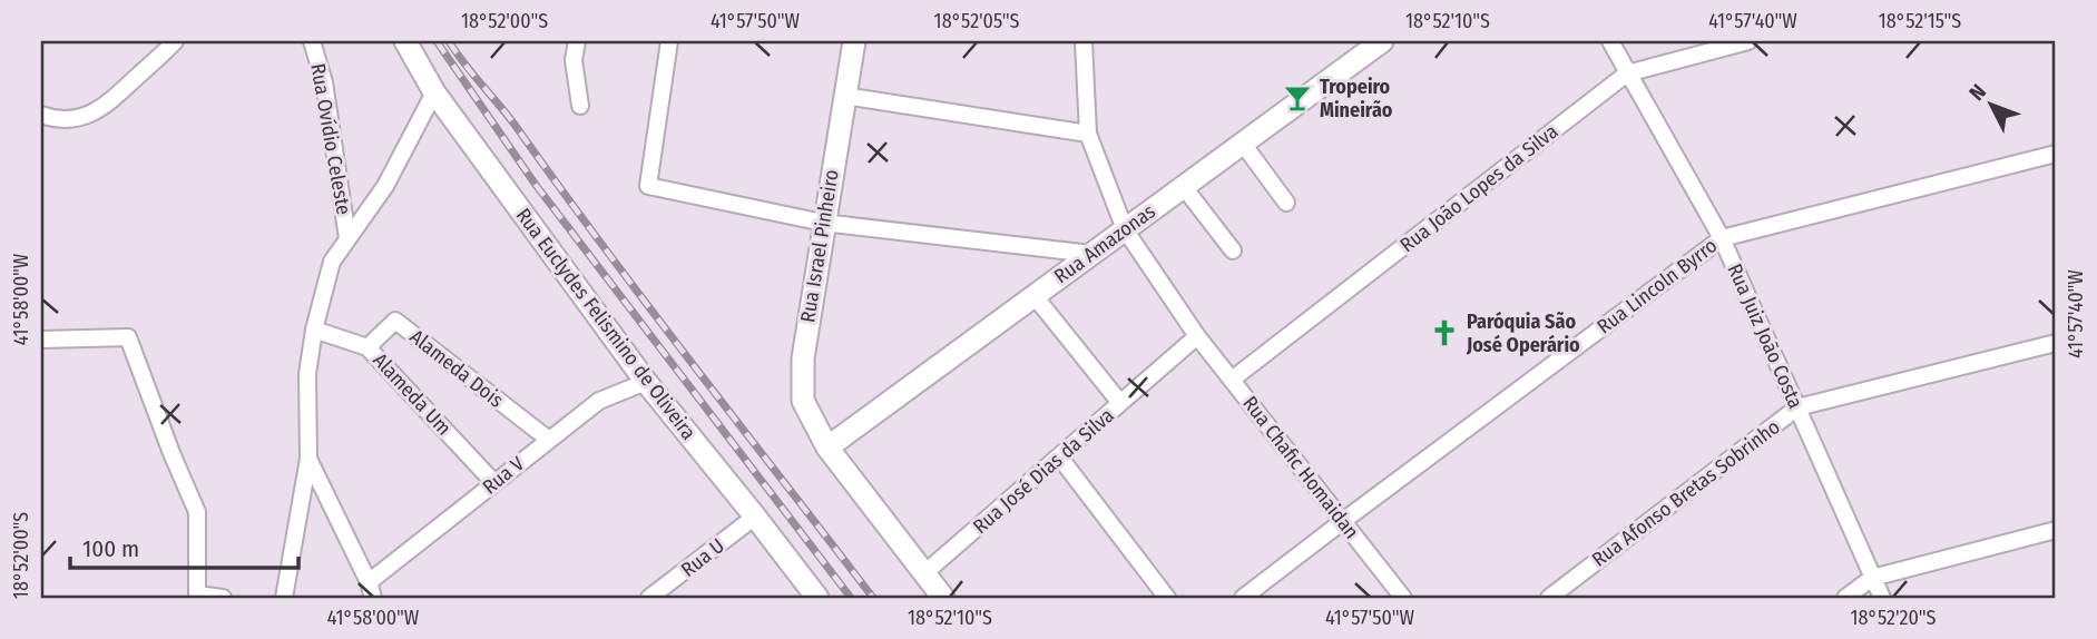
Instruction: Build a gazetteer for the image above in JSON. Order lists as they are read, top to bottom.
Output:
{
  "streets": {
    "street": [
      "Rua Ovídio Celeste",
      "Rua João Lopes da Silva",
      "Rua Amazonas",
      "Rua Israel Pinheiro",
      "Rua Lincoln Byrro",
      "Rua Euclydes Felismino de Oliveira",
      "Rua Juiz João Costa",
      "Alameda Dois",
      "Alameda Um",
      "Rua Chafic Homaidan",
      "Rua José Dias da Silva",
      "Rua V",
      "Rua Afonso Bretas Sobrinho",
      "Rua U"
    ]
  },
  "crossings": [
    ["Rua João Lopes da Silva", "Rua Juiz João Costa"],
    ["Rua João Lopes da Silva", "Rua Chafic Homaidan"],
    ["Rua Amazonas", "Rua Israel Pinheiro"],
    ["Rua Amazonas", "Rua Chafic Homaidan"],
    ["Rua Israel Pinheiro", "Rua José Dias da Silva"],
    ["Rua Lincoln Byrro", "Rua Juiz João Costa"],
    ["Rua Lincoln Byrro", "Rua Chafic Homaidan"],
    ["Rua Euclydes Felismino de Oliveira", "Rua V"],
    ["Rua Euclydes Felismino de Oliveira", "Rua U"],
    ["Rua Juiz João Costa", "Rua Afonso Bretas Sobrinho"],
    ["Alameda Dois", "Alameda Um"],
    ["Alameda Dois", "Rua V"],
    ["Alameda Um", "Rua V"],
    ["Rua Chafic Homaidan", "Rua José Dias da Silva"]
  ],
  "places": {
    "bar": ["Tropeiro Mineirão"],
    "church": ["Paróquia São José Operário"]
  },
  "scale_bar": "100 m",
  "north": "top left",
  "coordinates": [
    "18°52'00\"S",
    "41°57'50\"W",
    "18°52'05\"S",
    "18°52'10\"S",
    "41°57'40\"W",
    "18°52'15\"S",
    "41°58'00\"W",
    "18°52'20\"S"
  ]
}
